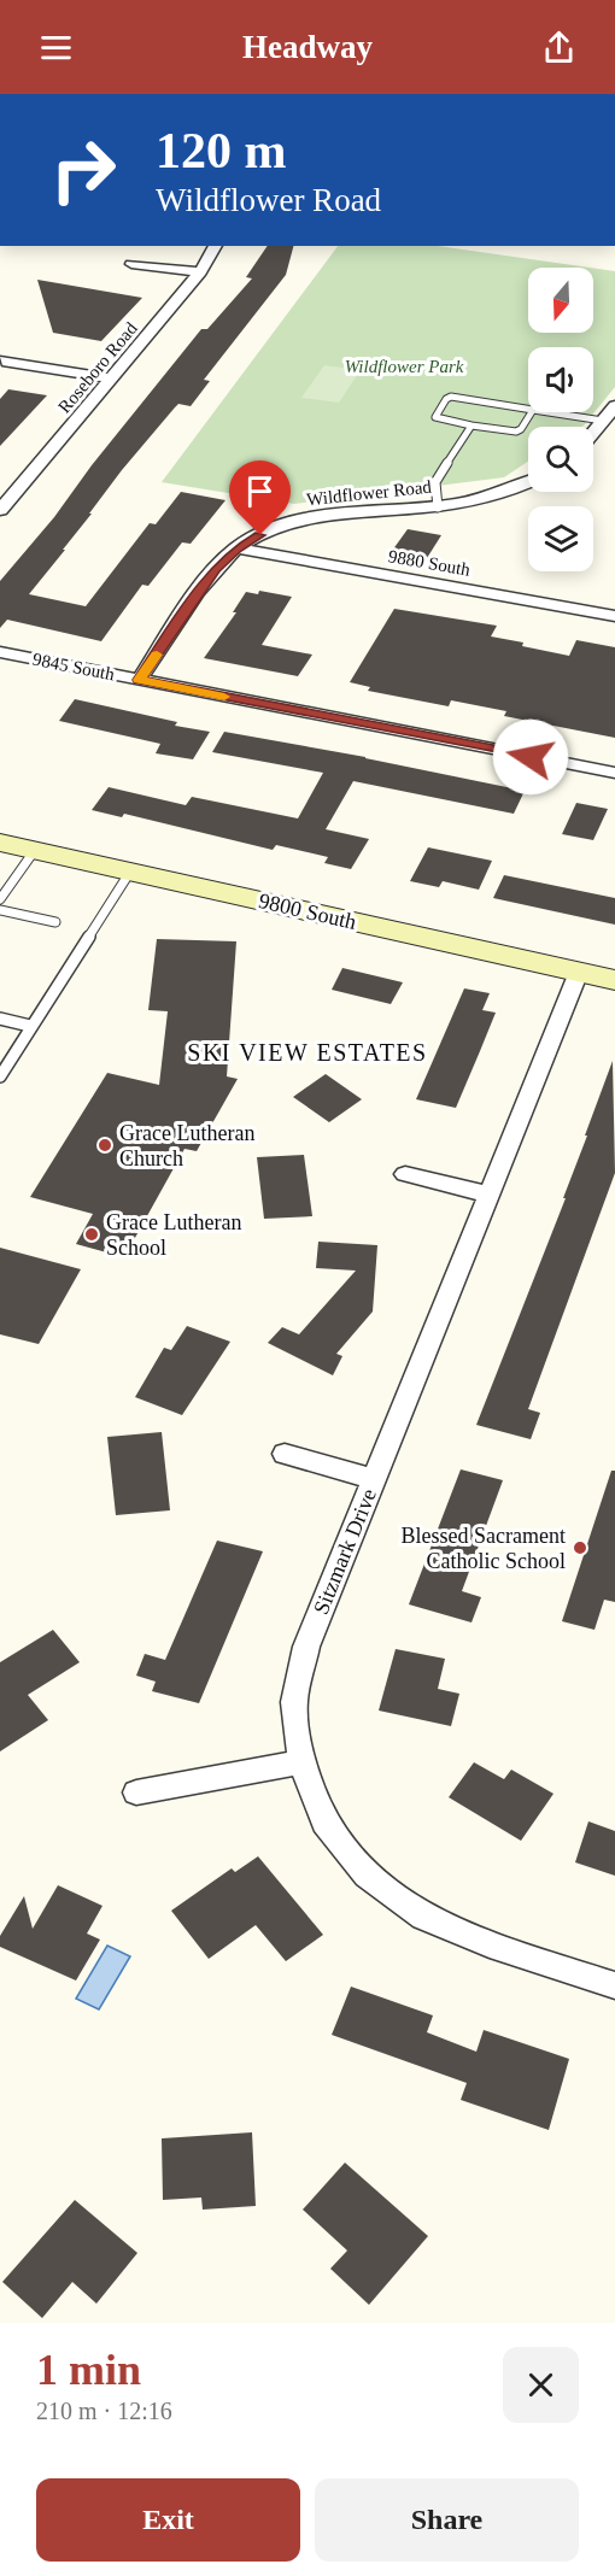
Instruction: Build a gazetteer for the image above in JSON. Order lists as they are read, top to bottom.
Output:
{
  "streets": {
    "street": [
      "Roseboro Road",
      "Wildflower Road",
      "9880 South",
      "9845 South",
      "9800 South",
      "Sitzmark Drive"
    ]
  },
  "crossings": [
    ["Wildflower Road", "9880 South"],
    ["Wildflower Road", "9845 South"],
    ["9800 South", "Sitzmark Drive"]
  ],
  "districts": ["SKI VIEW ESTATES"],
  "parks": ["Wildflower Park"],
  "places": ["Grace Lutheran Church", "Grace Lutheran School", "Blessed Sacrament Catholic School"],
  "north": "bottom",
  "page": {
    "header": "Headway",
    "turn": ["120 m", "Wildflower Road"],
    "heading": ["1 min", "210 m · 12:16"],
    "buttons": ["Exit", "Share"]
  }
}
